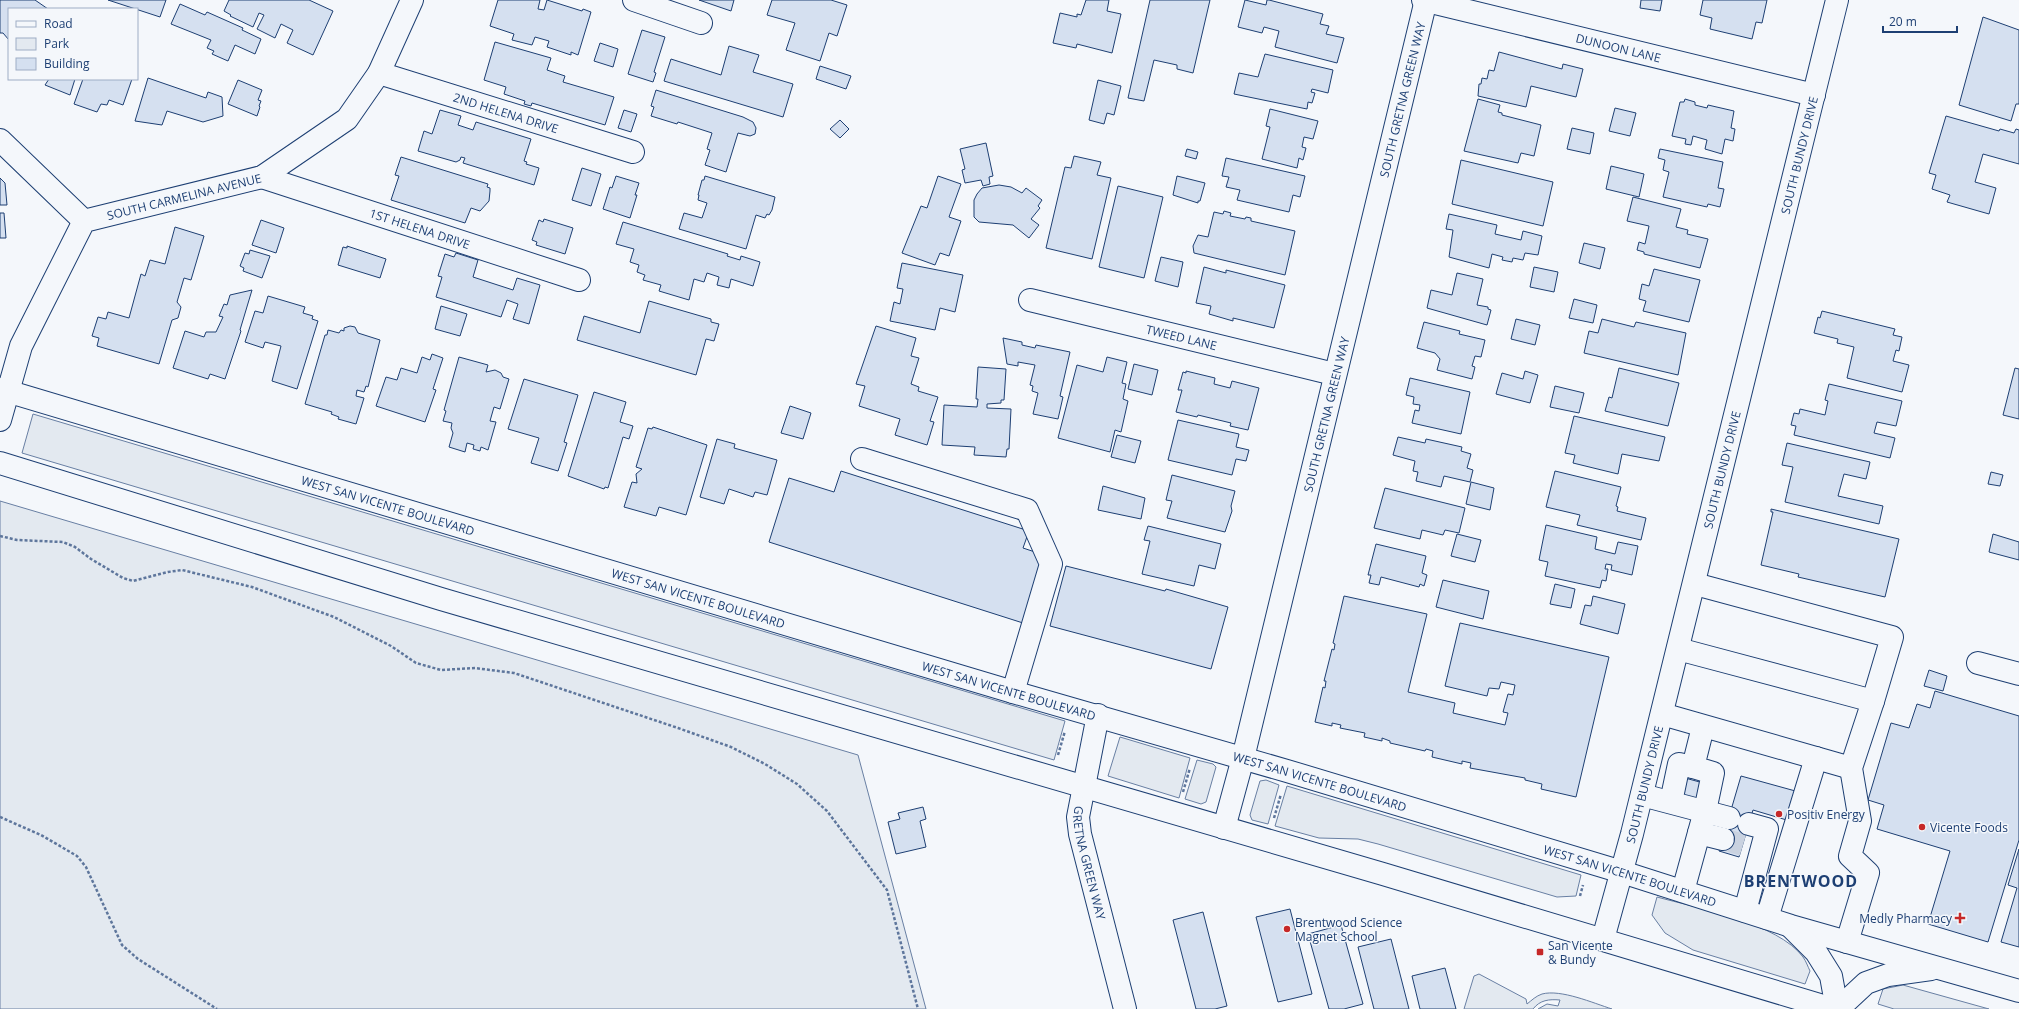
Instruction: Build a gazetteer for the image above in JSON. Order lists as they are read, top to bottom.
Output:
{
  "streets": {
    "street": [
      "DUNOON LANE",
      "SOUTH GRETNA GREEN WAY",
      "2ND HELENA DRIVE",
      "SOUTH BUNDY DRIVE",
      "SOUTH CARMELINA AVENUE",
      "1ST HELENA DRIVE",
      "TWEED LANE",
      "WEST SAN VICENTE BOULEVARD",
      "GRETNA GREEN WAY"
    ]
  },
  "crossings": [
    ["DUNOON LANE", "SOUTH GRETNA GREEN WAY"],
    ["DUNOON LANE", "SOUTH BUNDY DRIVE"],
    ["SOUTH GRETNA GREEN WAY", "TWEED LANE"],
    ["SOUTH GRETNA GREEN WAY", "WEST SAN VICENTE BOULEVARD"],
    ["2ND HELENA DRIVE", "SOUTH CARMELINA AVENUE"],
    ["SOUTH BUNDY DRIVE", "WEST SAN VICENTE BOULEVARD"],
    ["SOUTH CARMELINA AVENUE", "1ST HELENA DRIVE"],
    ["WEST SAN VICENTE BOULEVARD", "GRETNA GREEN WAY"]
  ],
  "districts": ["BRENTWOOD"],
  "places": {
    "other": ["Positiv Energy", "Vicente Foods", "Brentwood Science Magnet School"],
    "health": ["Medly Pharmacy"],
    "transit": ["San Vicente & Bundy"]
  },
  "legend": ["Road", "Park", "Building"],
  "scale_bar": "20 m"
}
